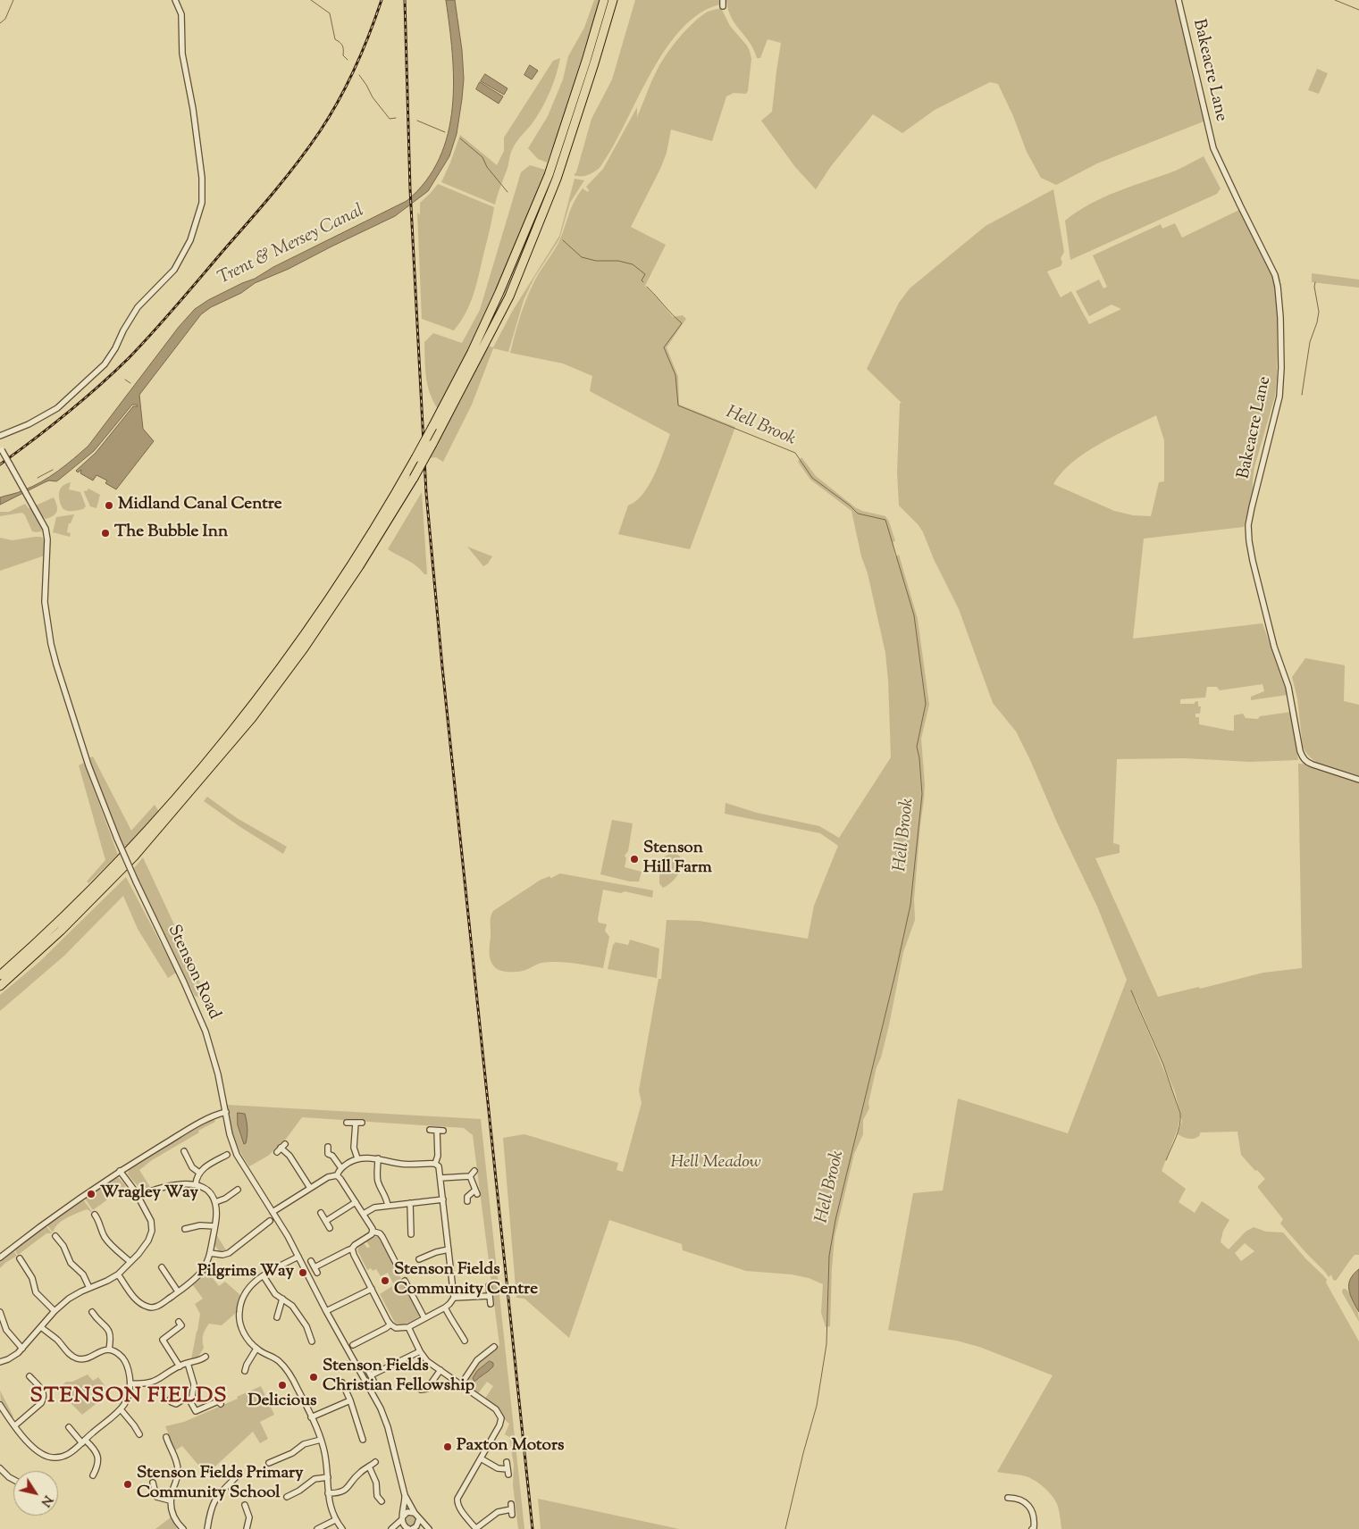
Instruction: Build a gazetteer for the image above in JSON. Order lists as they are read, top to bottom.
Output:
{
  "streets": {
    "street": ["Bakeacre Lane", "Stenson Road"]
  },
  "districts": ["STENSON FIELDS"],
  "water": ["Trent & Mersey Canal", "Hell Brook"],
  "parks": ["Hell Meadow"],
  "places": [
    "Midland Canal Centre",
    "The Bubble Inn",
    "Stenson Hill Farm",
    "Wragley Way",
    "Pilgrims Way",
    "Stenson Fields Community Centre",
    "Stenson Fields Christian Fellowship",
    "Delicious",
    "Paxton Motors",
    "Stenson Fields Primary Community School"
  ],
  "north": "bottom right"
}
